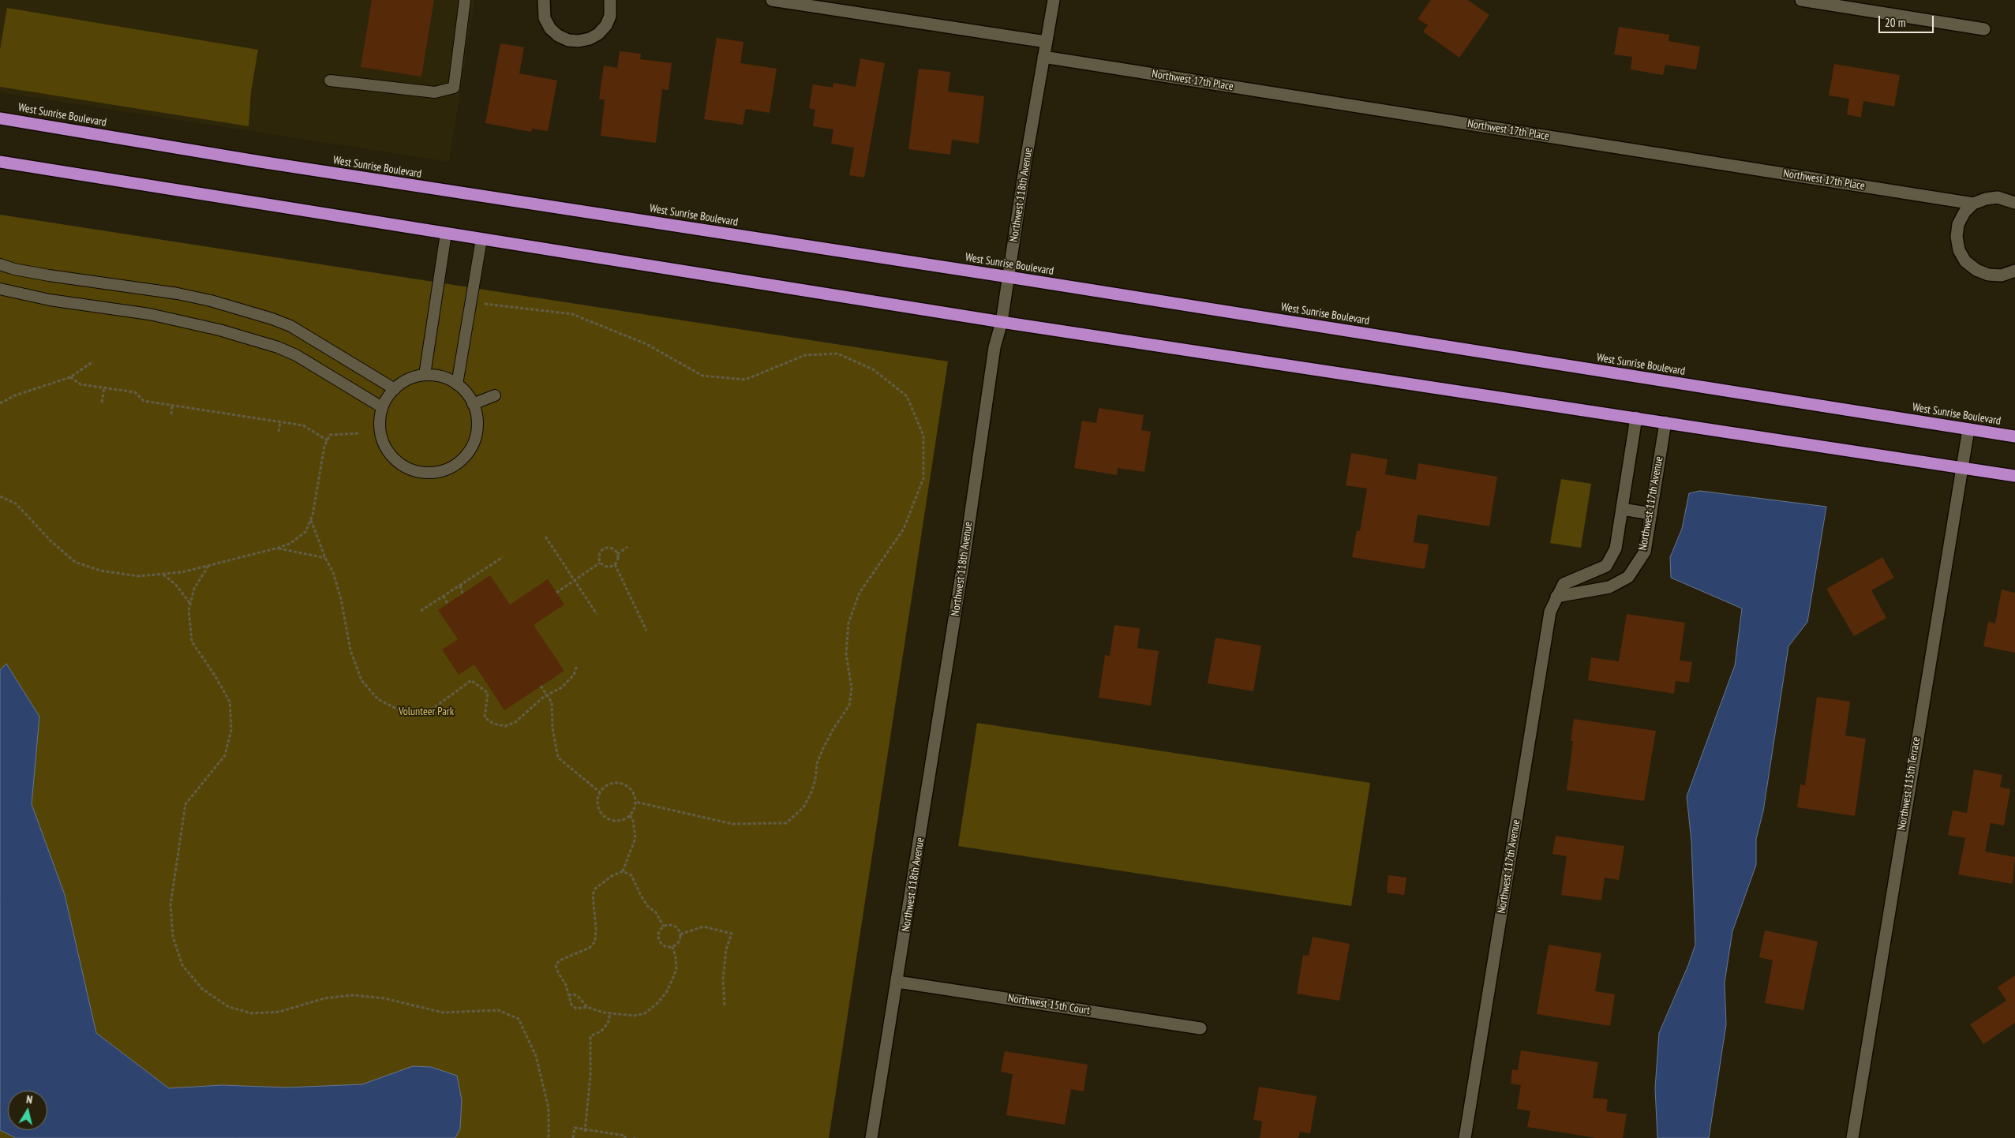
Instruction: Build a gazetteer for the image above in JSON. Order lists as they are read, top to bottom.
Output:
{
  "streets": {
    "highway": ["West Sunrise Boulevard"],
    "street": [
      "Northwest 17th Place",
      "Northwest 118th Avenue",
      "Northwest 117th Avenue",
      "Northwest 115th Terrace",
      "Northwest 15th Court"
    ]
  },
  "crossings": [
    ["Northwest 17th Place", "Northwest 118th Avenue"],
    ["West Sunrise Boulevard", "Northwest 118th Avenue"],
    ["West Sunrise Boulevard", "Northwest 115th Terrace"],
    ["Northwest 118th Avenue", "Northwest 15th Court"]
  ],
  "parks": ["Volunteer Park"],
  "scale_bar": "20 m",
  "north": "top"
}
